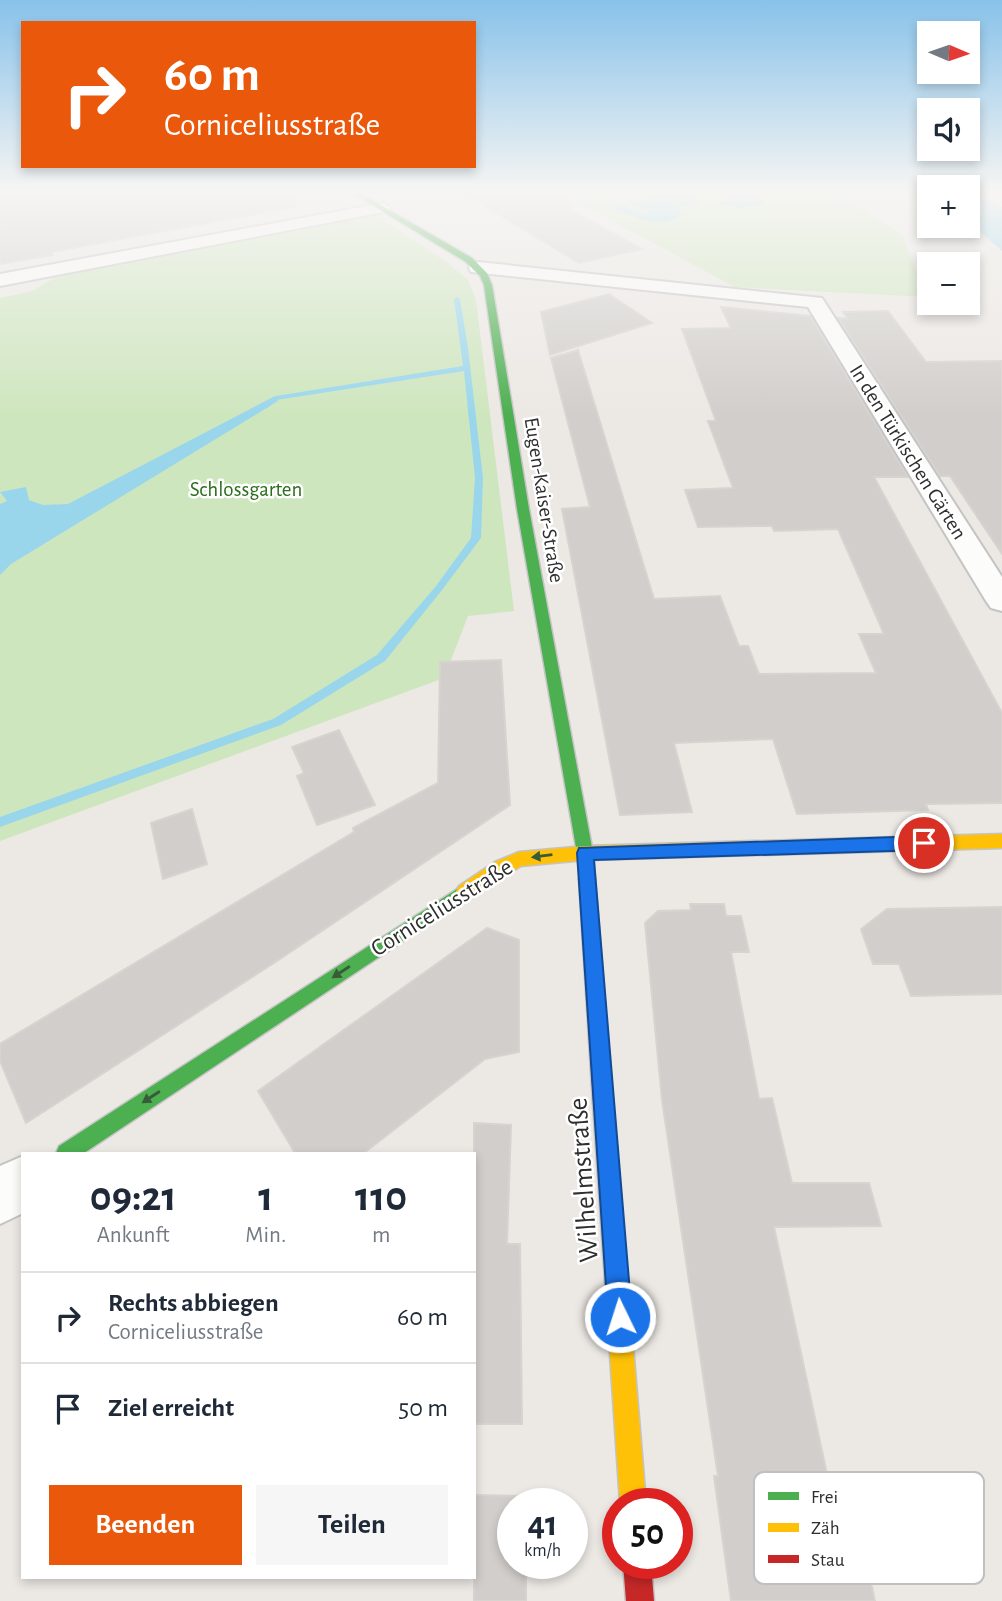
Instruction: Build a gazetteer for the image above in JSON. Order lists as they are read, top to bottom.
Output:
{
  "streets": {
    "main road": ["Eugen-Kaiser-Straße", "Corniceliusstraße", "Wilhelmstraße"],
    "street": ["In den Türkischen Gärten"]
  },
  "crossings": [
    ["In den Türkischen Gärten", "Eugen-Kaiser-Straße"],
    ["Eugen-Kaiser-Straße", "Corniceliusstraße"],
    ["Eugen-Kaiser-Straße", "Wilhelmstraße"],
    ["Corniceliusstraße", "Wilhelmstraße"]
  ],
  "one_way": ["Corniceliusstraße"],
  "parks": ["Schlossgarten"],
  "legend": ["Frei", "Zäh", "Stau"],
  "north": "right",
  "page": {
    "map_buttons": ["+", "−"],
    "turn": ["60 m", "Corniceliusstraße"],
    "eta": [
      "09:21",
      "Ankunft",
      "1",
      "Min.",
      "110",
      "m"
    ],
    "list": [
      {
        "name": "Rechts abbiegen",
        "note": "Corniceliusstraße",
        "value": "60 m"
      },
      {
        "name": "Ziel erreicht",
        "value": "50 m"
      }
    ],
    "buttons": ["Beenden", "Teilen"],
    "speed": "41 km/h",
    "limit": "50"
  }
}
